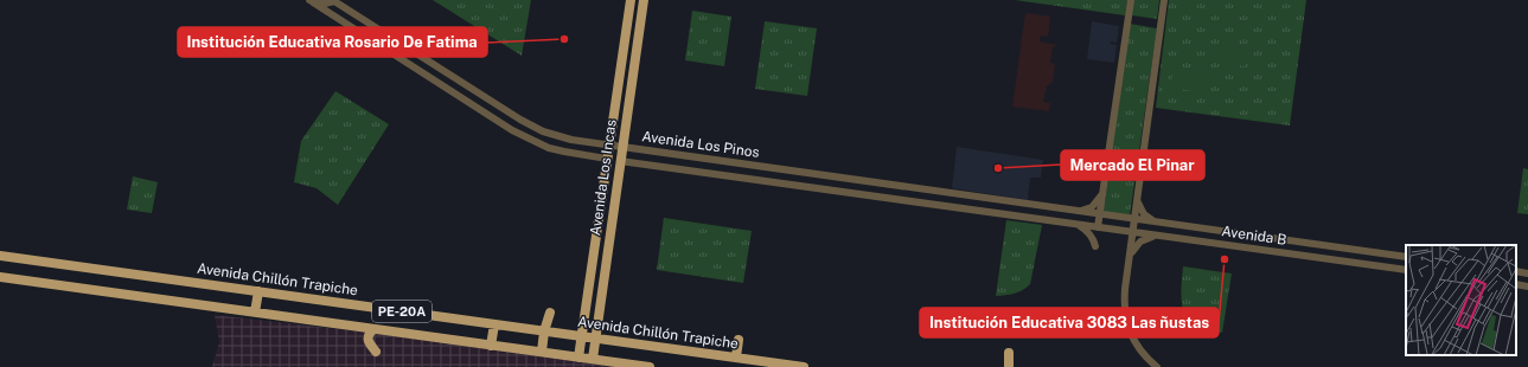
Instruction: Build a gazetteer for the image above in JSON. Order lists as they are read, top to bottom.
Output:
{
  "streets": {
    "main road": ["Avenida Los Incas", "Avenida Chillón Trapiche", "PE-20A"],
    "street": ["Avenida Los Pinos", "Avenida B"]
  },
  "crossings": [
    ["Avenida Los Pinos", "Avenida Los Incas"],
    ["Avenida Los Pinos", "Avenida B"],
    ["Avenida Los Incas", "Avenida Chillón Trapiche"],
    ["Avenida Los Incas", "PE-20A"]
  ],
  "places": ["Institución Educativa Rosario De Fatima", "Mercado El Pinar", "Institución Educativa 3083 Las ñustas"]
}
